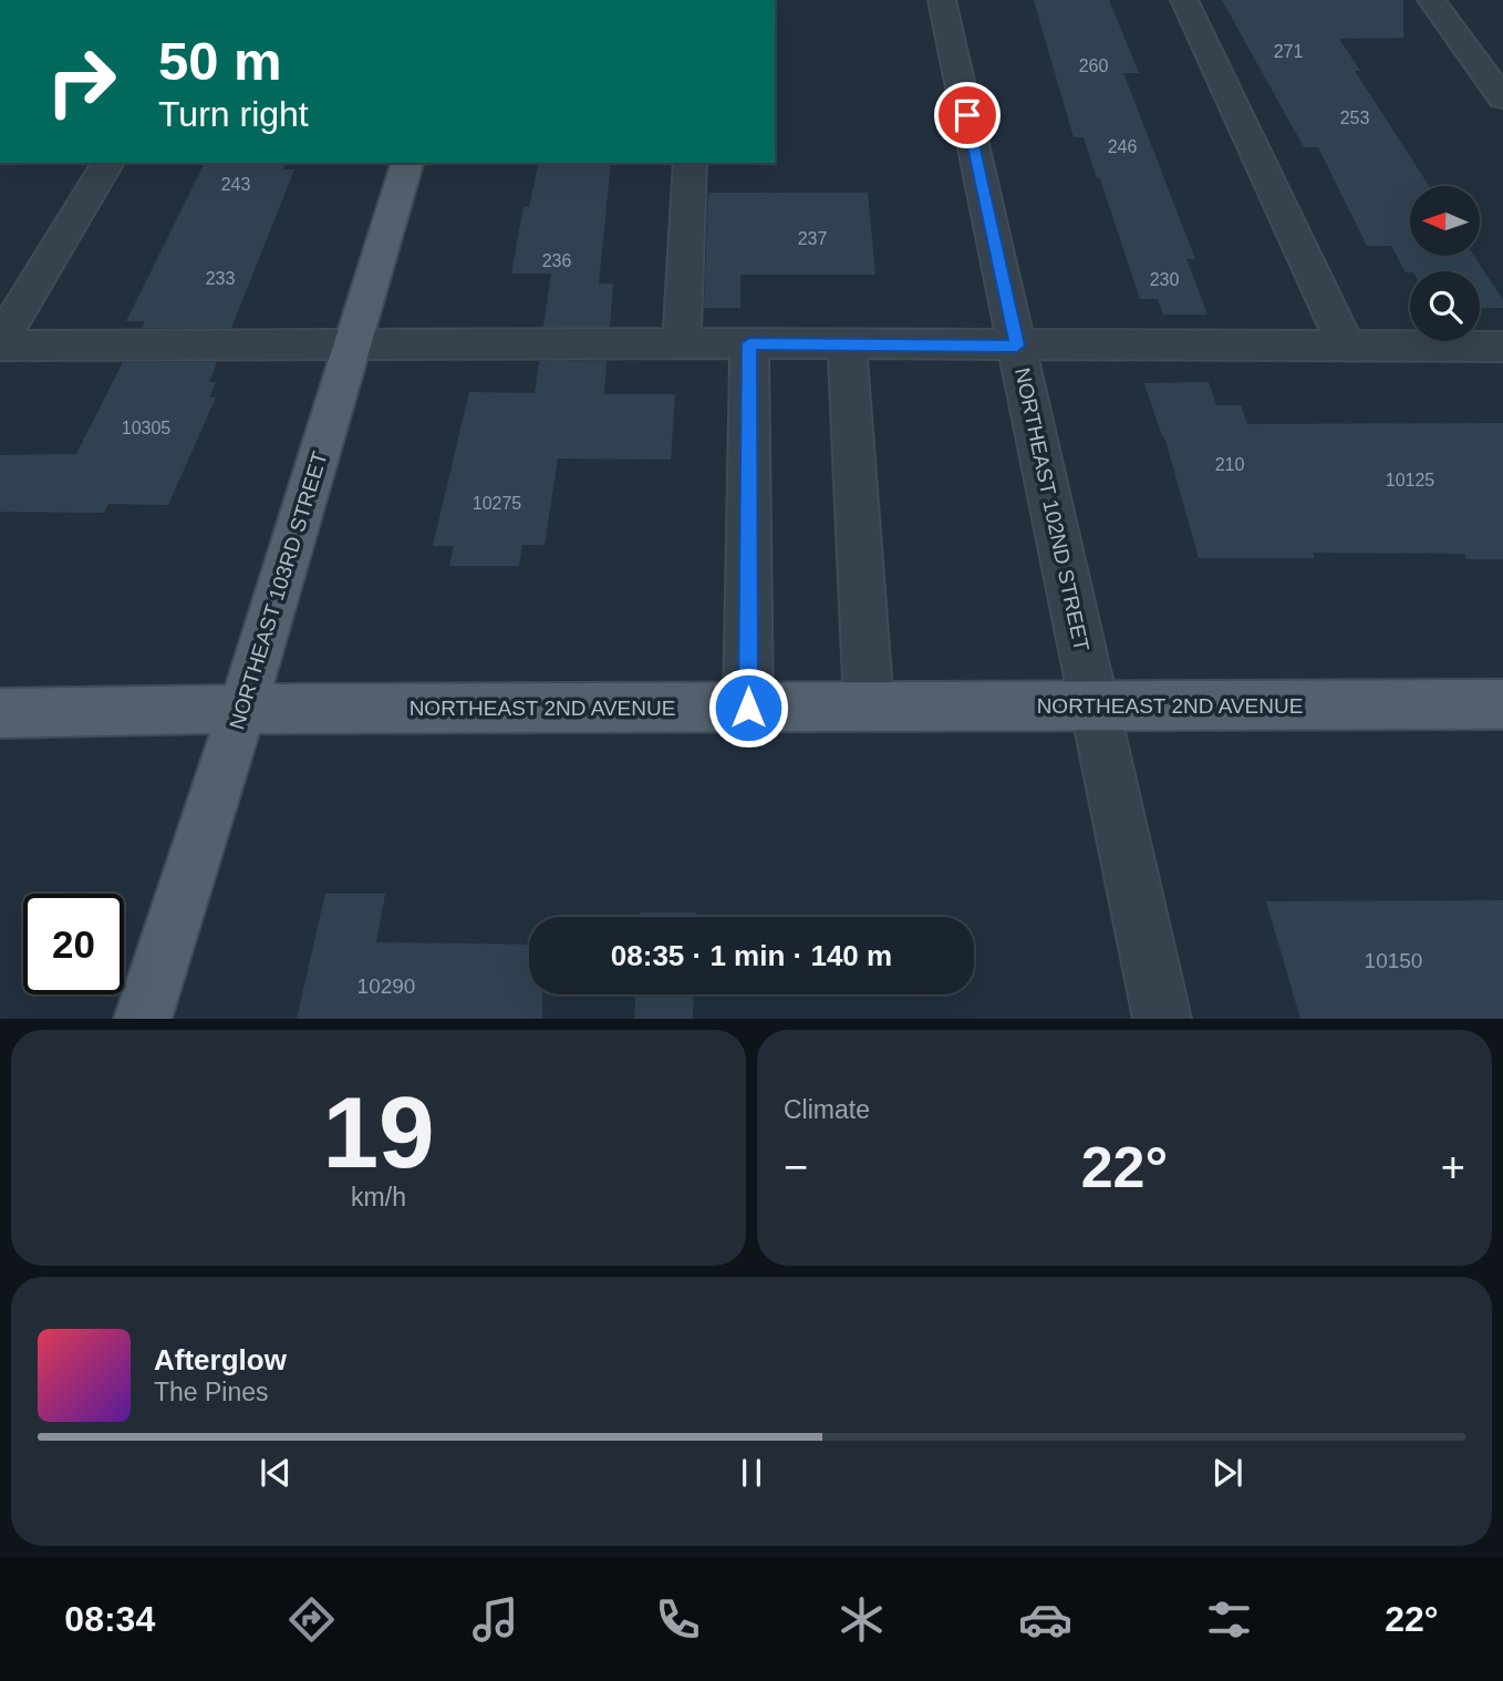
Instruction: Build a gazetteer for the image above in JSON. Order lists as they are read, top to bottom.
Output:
{
  "streets": {
    "main road": ["NORTHEAST 103RD STREET", "NORTHEAST 2ND AVENUE"],
    "street": ["NORTHEAST 102ND STREET"]
  },
  "crossings": [
    ["NORTHEAST 102ND STREET", "NORTHEAST 2ND AVENUE"],
    ["NORTHEAST 103RD STREET", "NORTHEAST 2ND AVENUE"]
  ],
  "house_numbers": [
    "271",
    "260",
    "253",
    "246",
    "243",
    "237",
    "236",
    "233",
    "230",
    "10305",
    "210",
    "10125",
    "10275",
    "10150",
    "10290"
  ],
  "north": "left",
  "page": {
    "turn": ["50 m", "Turn right"],
    "limit": "20",
    "trip": "08:35 · 1 min · 140 m",
    "tile": [
      ["19", "km/h"],
      "Climate"
    ],
    "heat": ["−", "22°", "+"],
    "song": ["Afterglow", "The Pines"],
    "tabs": ["08:34", "22°"]
  }
}
